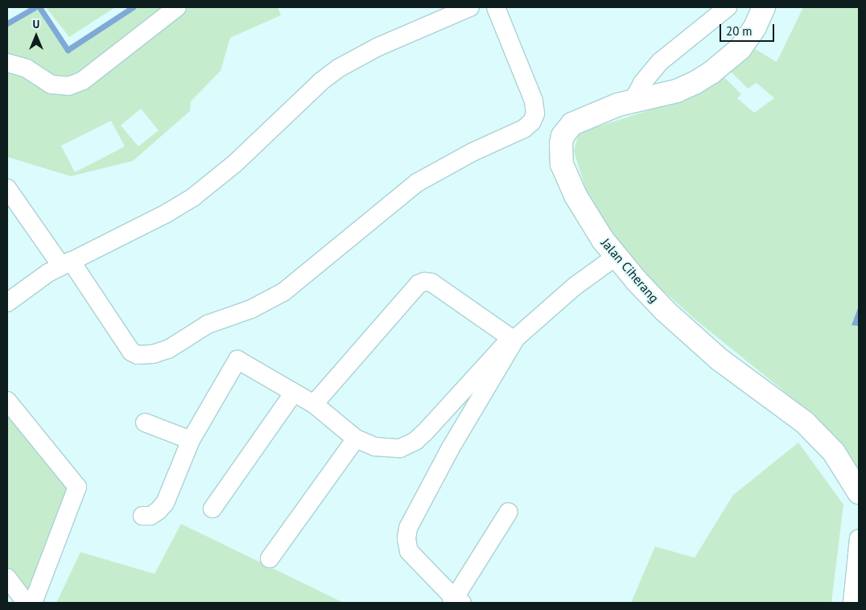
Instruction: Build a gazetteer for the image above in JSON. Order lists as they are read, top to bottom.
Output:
{
  "streets": {
    "street": ["Jalan Ciherang"]
  },
  "scale_bar": "20 m",
  "north": "top"
}
